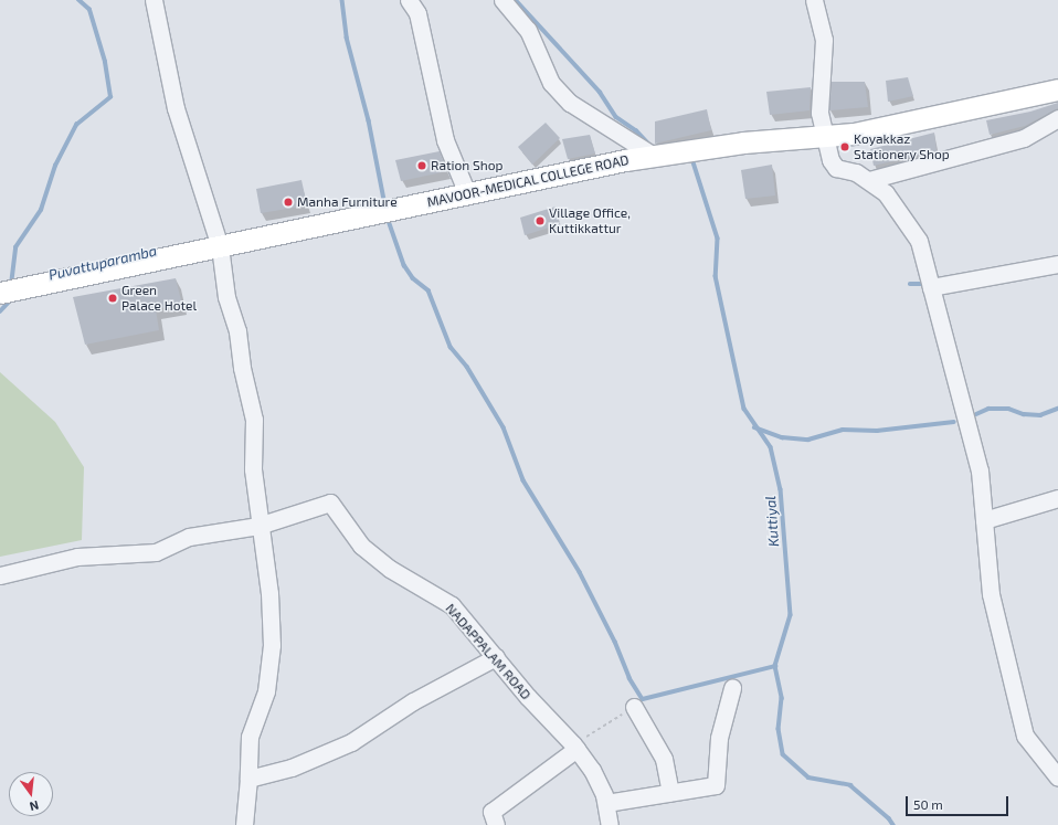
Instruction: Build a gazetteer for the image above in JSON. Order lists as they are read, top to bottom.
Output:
{
  "streets": {
    "main road": ["MAVOOR-MEDICAL COLLEGE ROAD"],
    "street": ["NADAPPALAM ROAD"]
  },
  "water": ["Puvattuparamba", "Kuttiyal"],
  "places": [
    "Koyakkaz Stationery Shop",
    "Ration Shop",
    "Manha Furniture",
    "Village Office, Kuttikkattur",
    "Green Palace Hotel"
  ],
  "scale_bar": "50 m",
  "north": "bottom"
}
